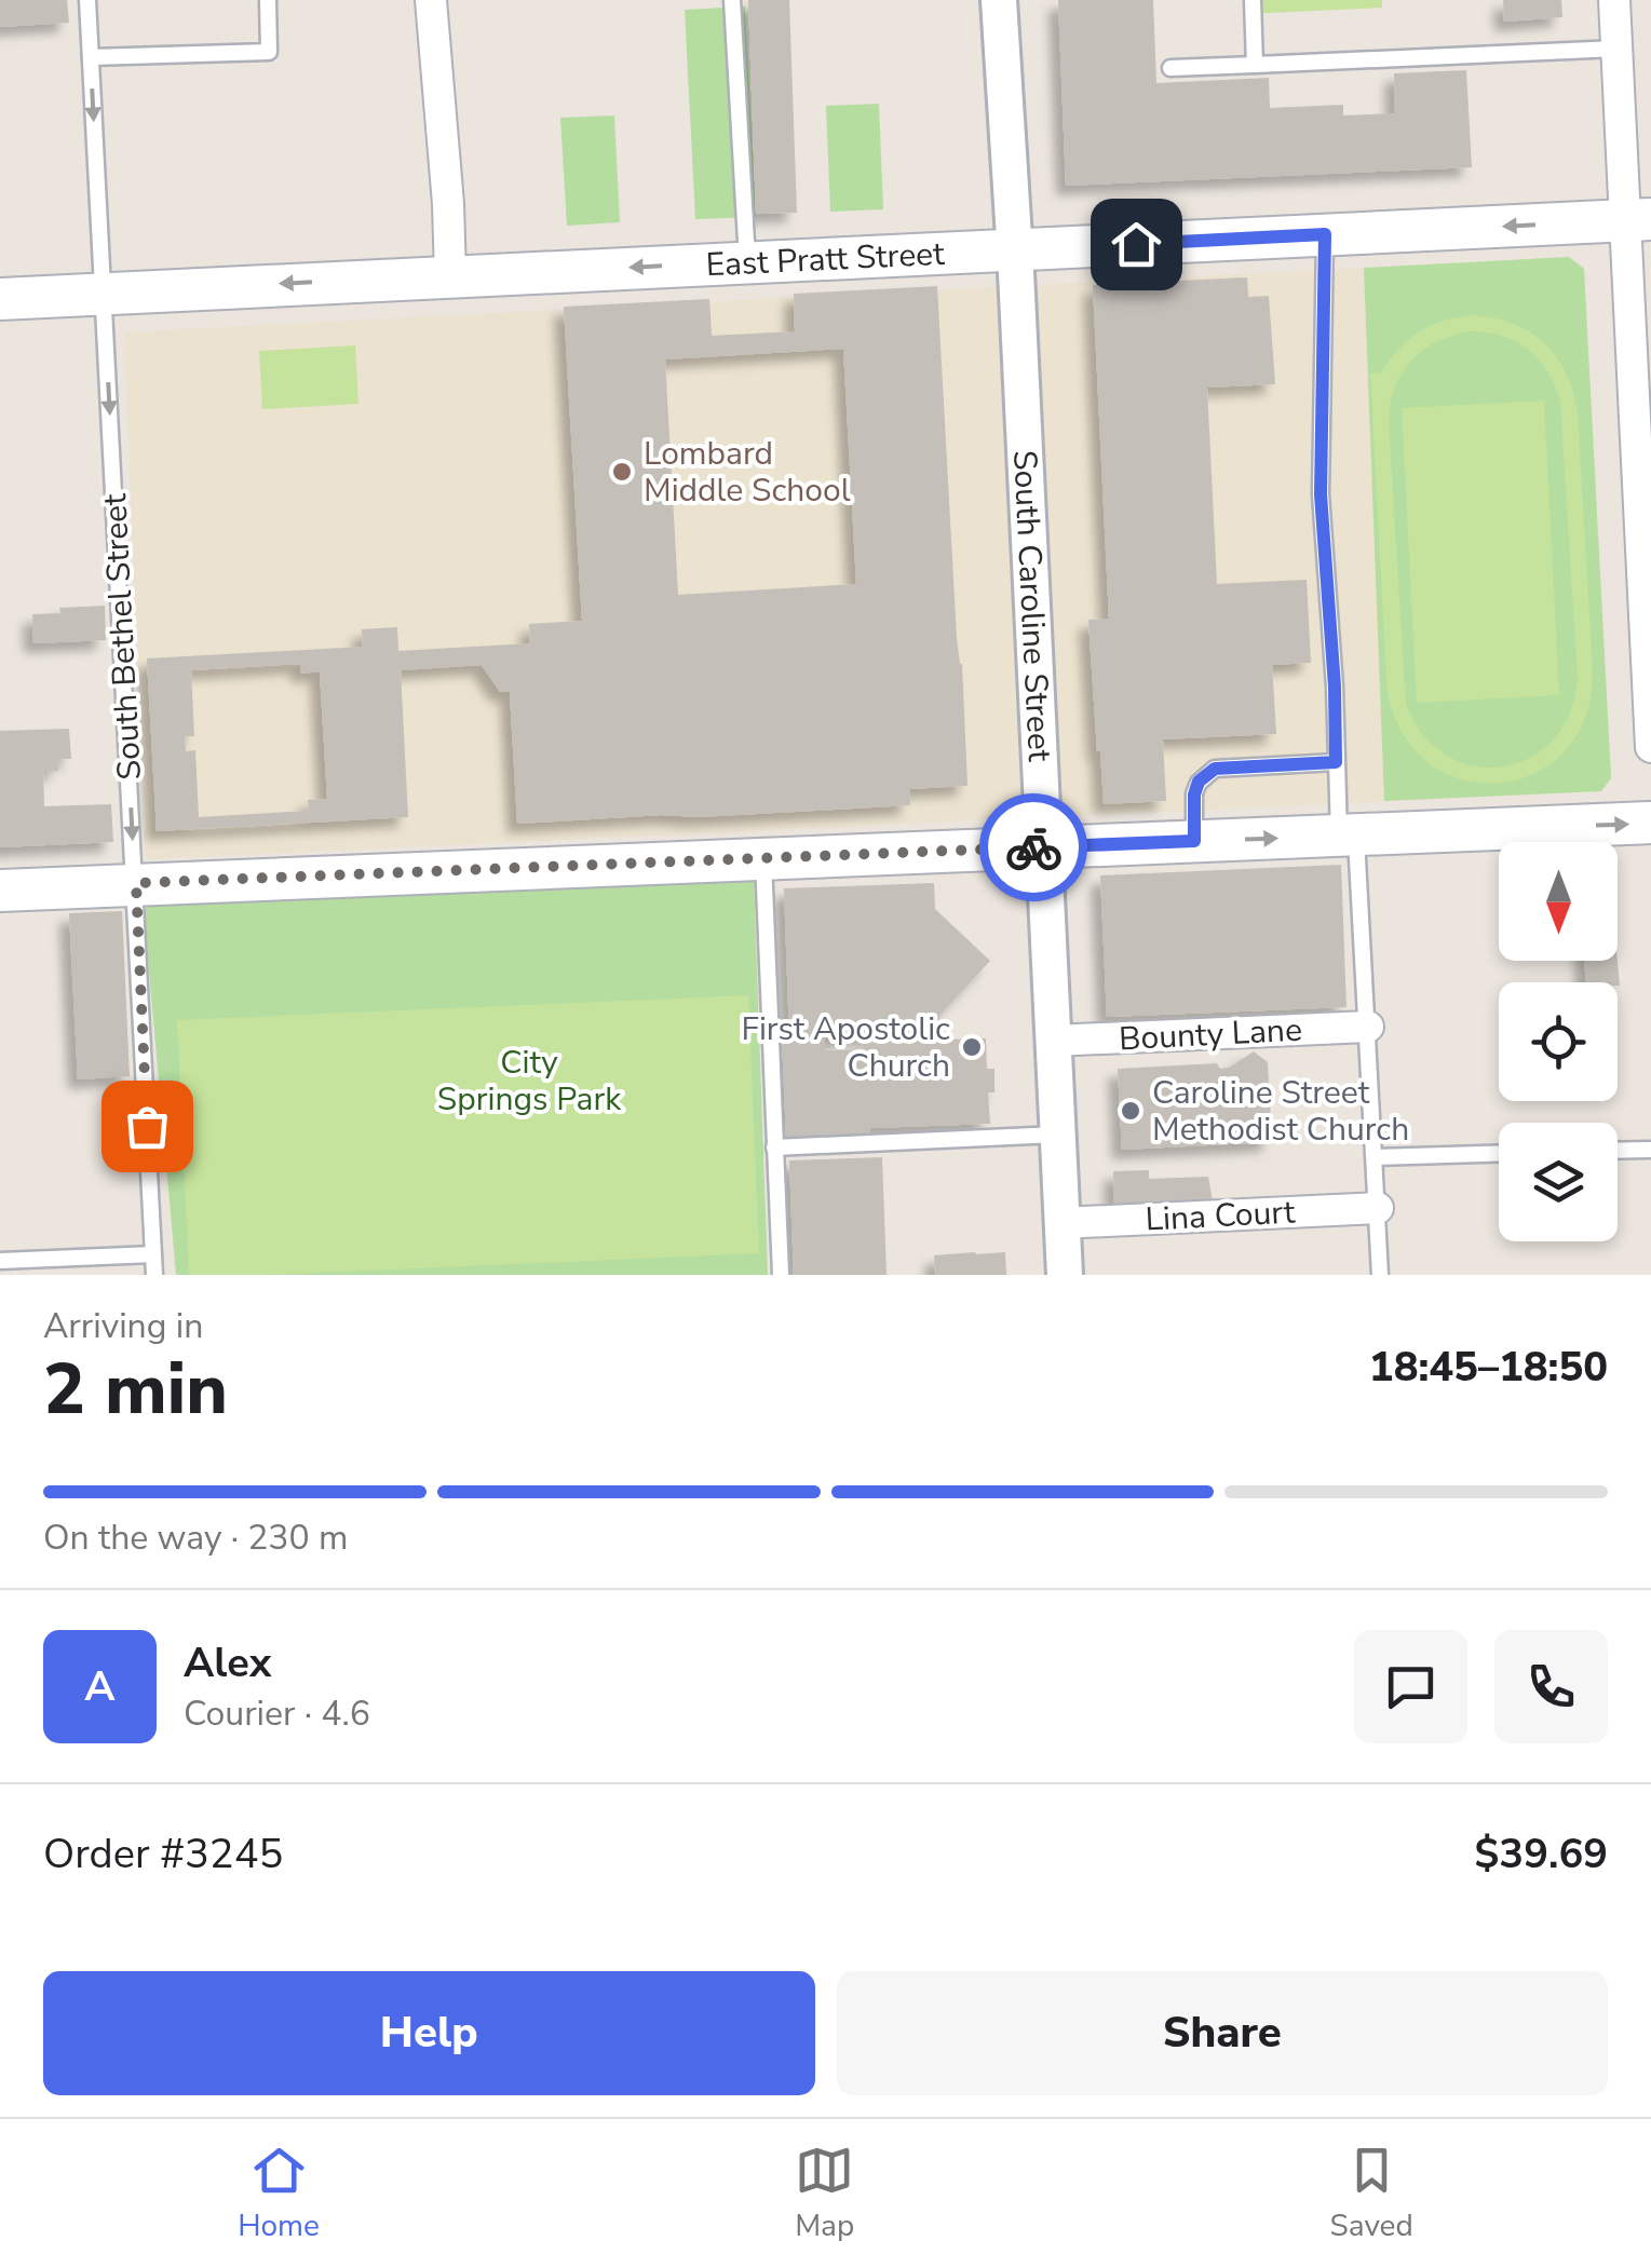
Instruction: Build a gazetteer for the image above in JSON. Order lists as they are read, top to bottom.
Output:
{
  "streets": {
    "main road": ["East Pratt Street"],
    "street": ["South Caroline Street", "Bounty Lane", "Lina Court"],
    "lane": ["South Bethel Street"]
  },
  "crossings": [
    ["East Pratt Street", "South Caroline Street"],
    ["East Pratt Street", "South Bethel Street"],
    ["South Caroline Street", "Bounty Lane"],
    ["South Caroline Street", "Lina Court"]
  ],
  "one_way": ["East Pratt Street", "South Bethel Street"],
  "parks": ["City Springs Park"],
  "places": ["Lombard Middle School", "First Apostolic Church", "Caroline Street Methodist Church"],
  "north": "bottom",
  "page": {
    "heading": ["2 min", "Arriving in", "18:45–18:50"],
    "panel": [
      "Alex",
      "Courier · 4.6",
      "Order #3245",
      "$39.69"
    ],
    "bar": "On the way · 230 m",
    "round": "A",
    "buttons": ["Help", "Share"],
    "tabs": ["Home", "Map", "Saved"]
  }
}
